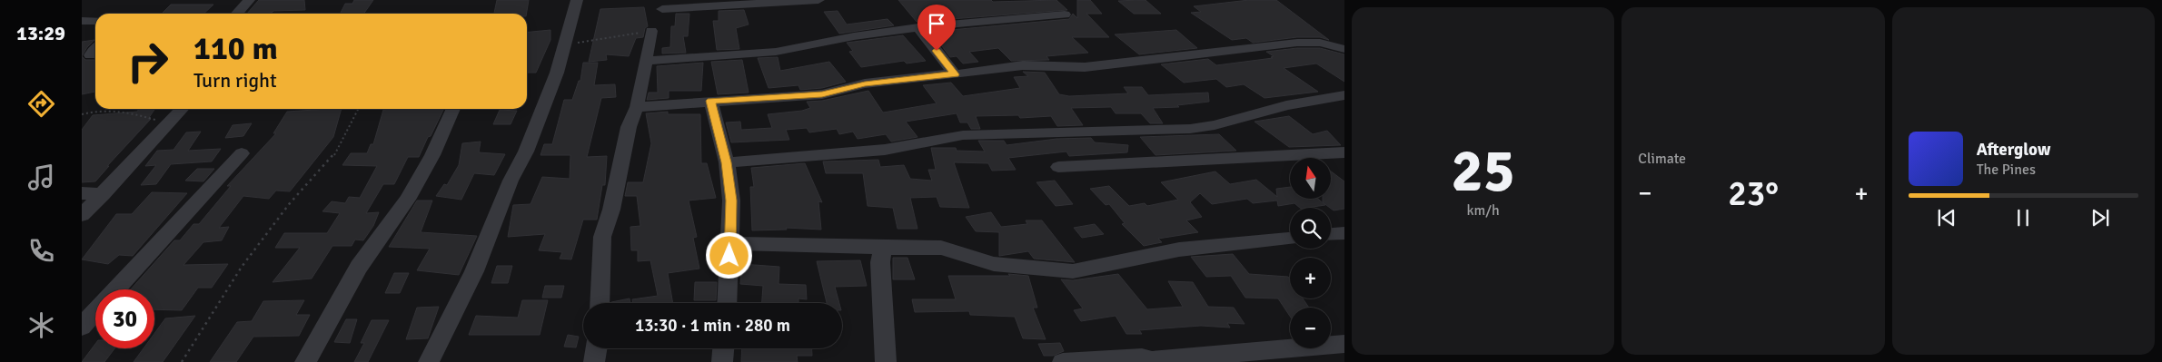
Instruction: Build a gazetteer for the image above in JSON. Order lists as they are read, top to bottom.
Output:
{
  "north": "top",
  "page": {
    "tabs": "13:29",
    "tile": [
      ["25", "km/h"],
      "Climate"
    ],
    "turn": ["110 m", "Turn right"],
    "song": ["Afterglow", "The Pines"],
    "map_buttons": ["+", "−"],
    "heat": ["−", "23°", "+"],
    "limit": "30",
    "trip": "13:30 · 1 min · 280 m"
  }
}
